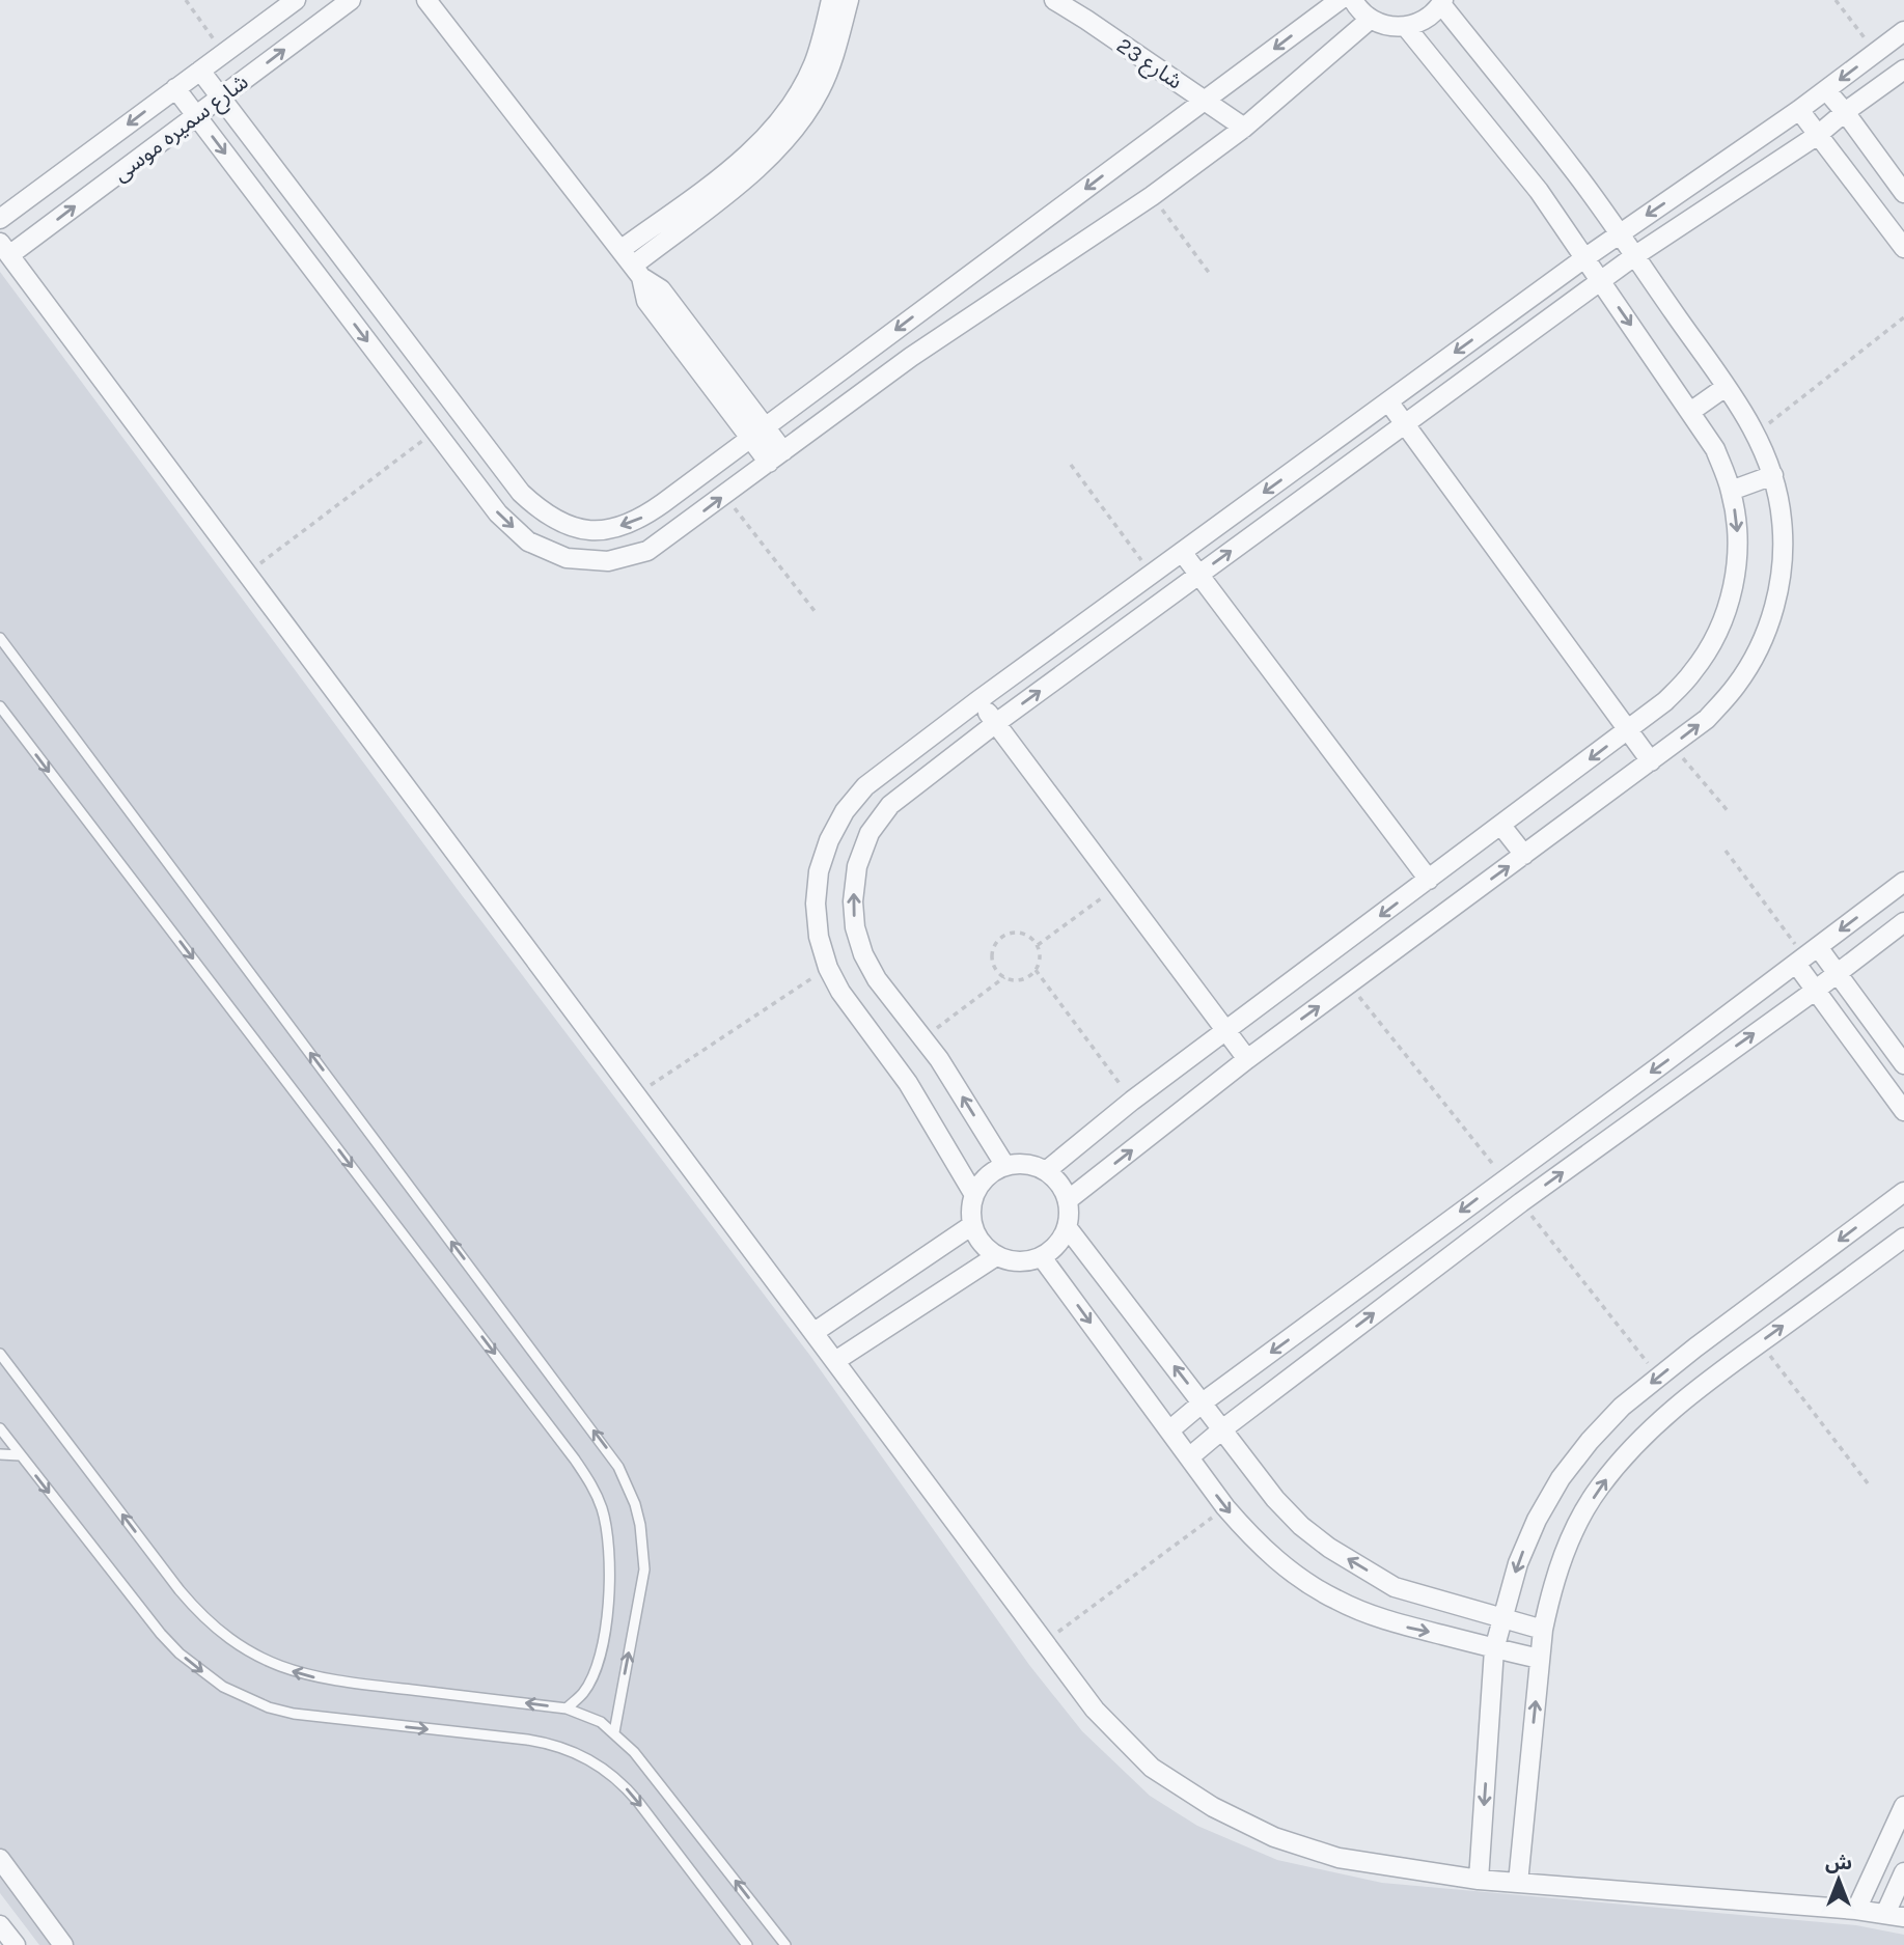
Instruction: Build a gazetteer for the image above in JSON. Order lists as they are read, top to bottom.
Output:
{
  "streets": {
    "street": ["شارع 23", "شارع سميره موسى"]
  },
  "north": "top"
}
